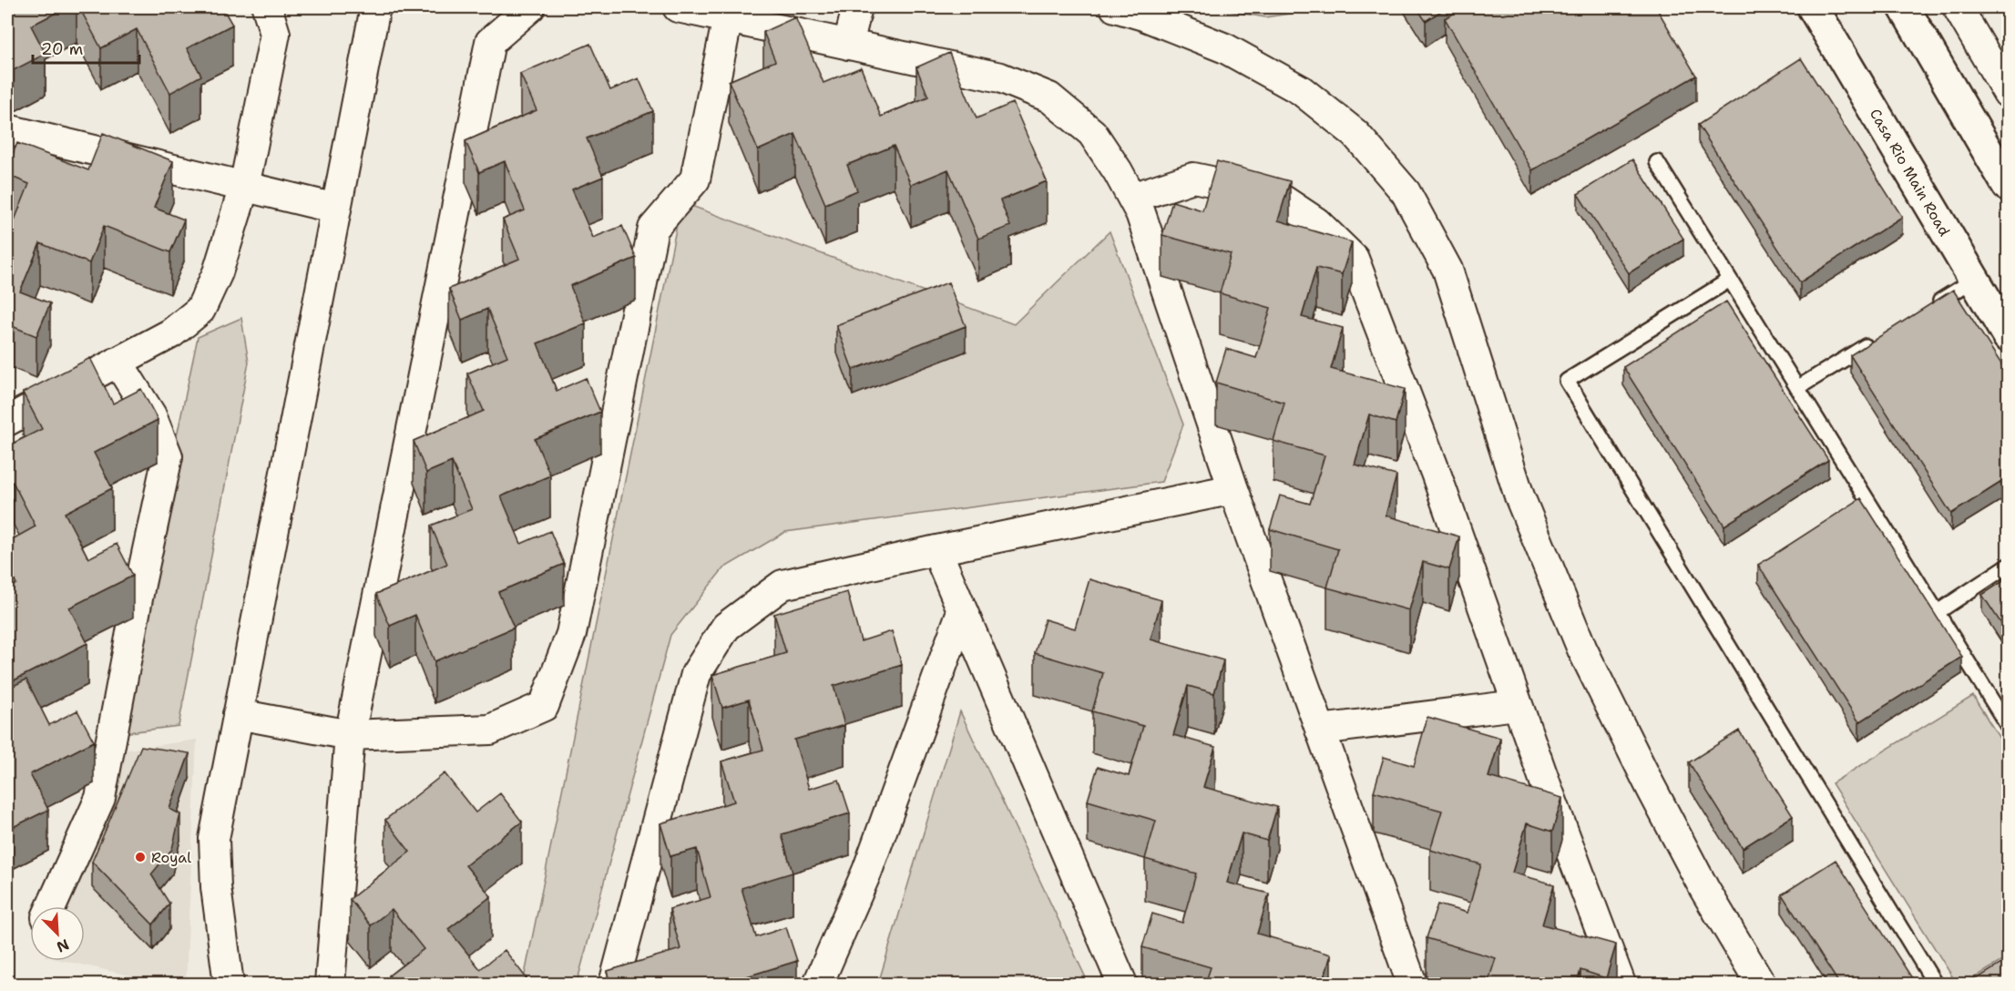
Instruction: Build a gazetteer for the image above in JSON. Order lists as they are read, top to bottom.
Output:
{
  "streets": {
    "street": ["Casa Rio Main Road"]
  },
  "places": ["Royal"],
  "scale_bar": "20 m",
  "north": "bottom right"
}
